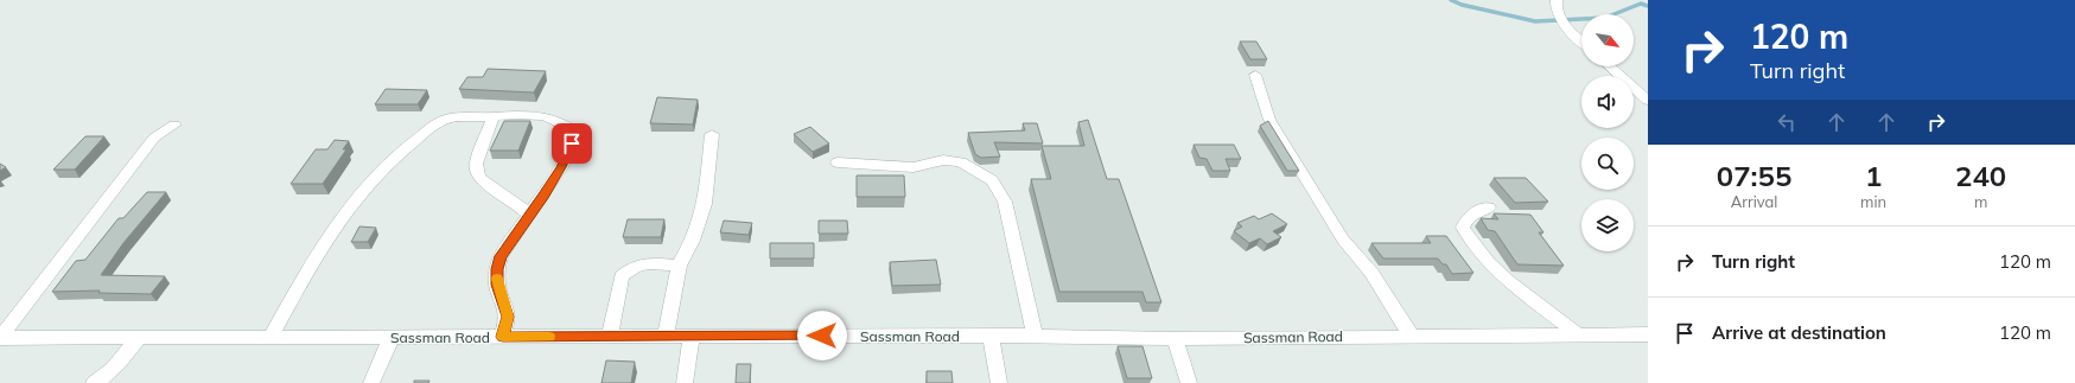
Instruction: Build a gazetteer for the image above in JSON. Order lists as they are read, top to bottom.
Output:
{
  "streets": {
    "street": ["Sassman Road"]
  },
  "north": "bottom right",
  "page": {
    "turn": ["120 m", "Turn right"],
    "eta": [
      "07:55",
      "Arrival",
      "1",
      "min",
      "240",
      "m"
    ],
    "list": [
      {
        "name": "Turn right",
        "value": "120 m"
      },
      {
        "name": "Arrive at destination",
        "value": "120 m"
      }
    ]
  }
}
